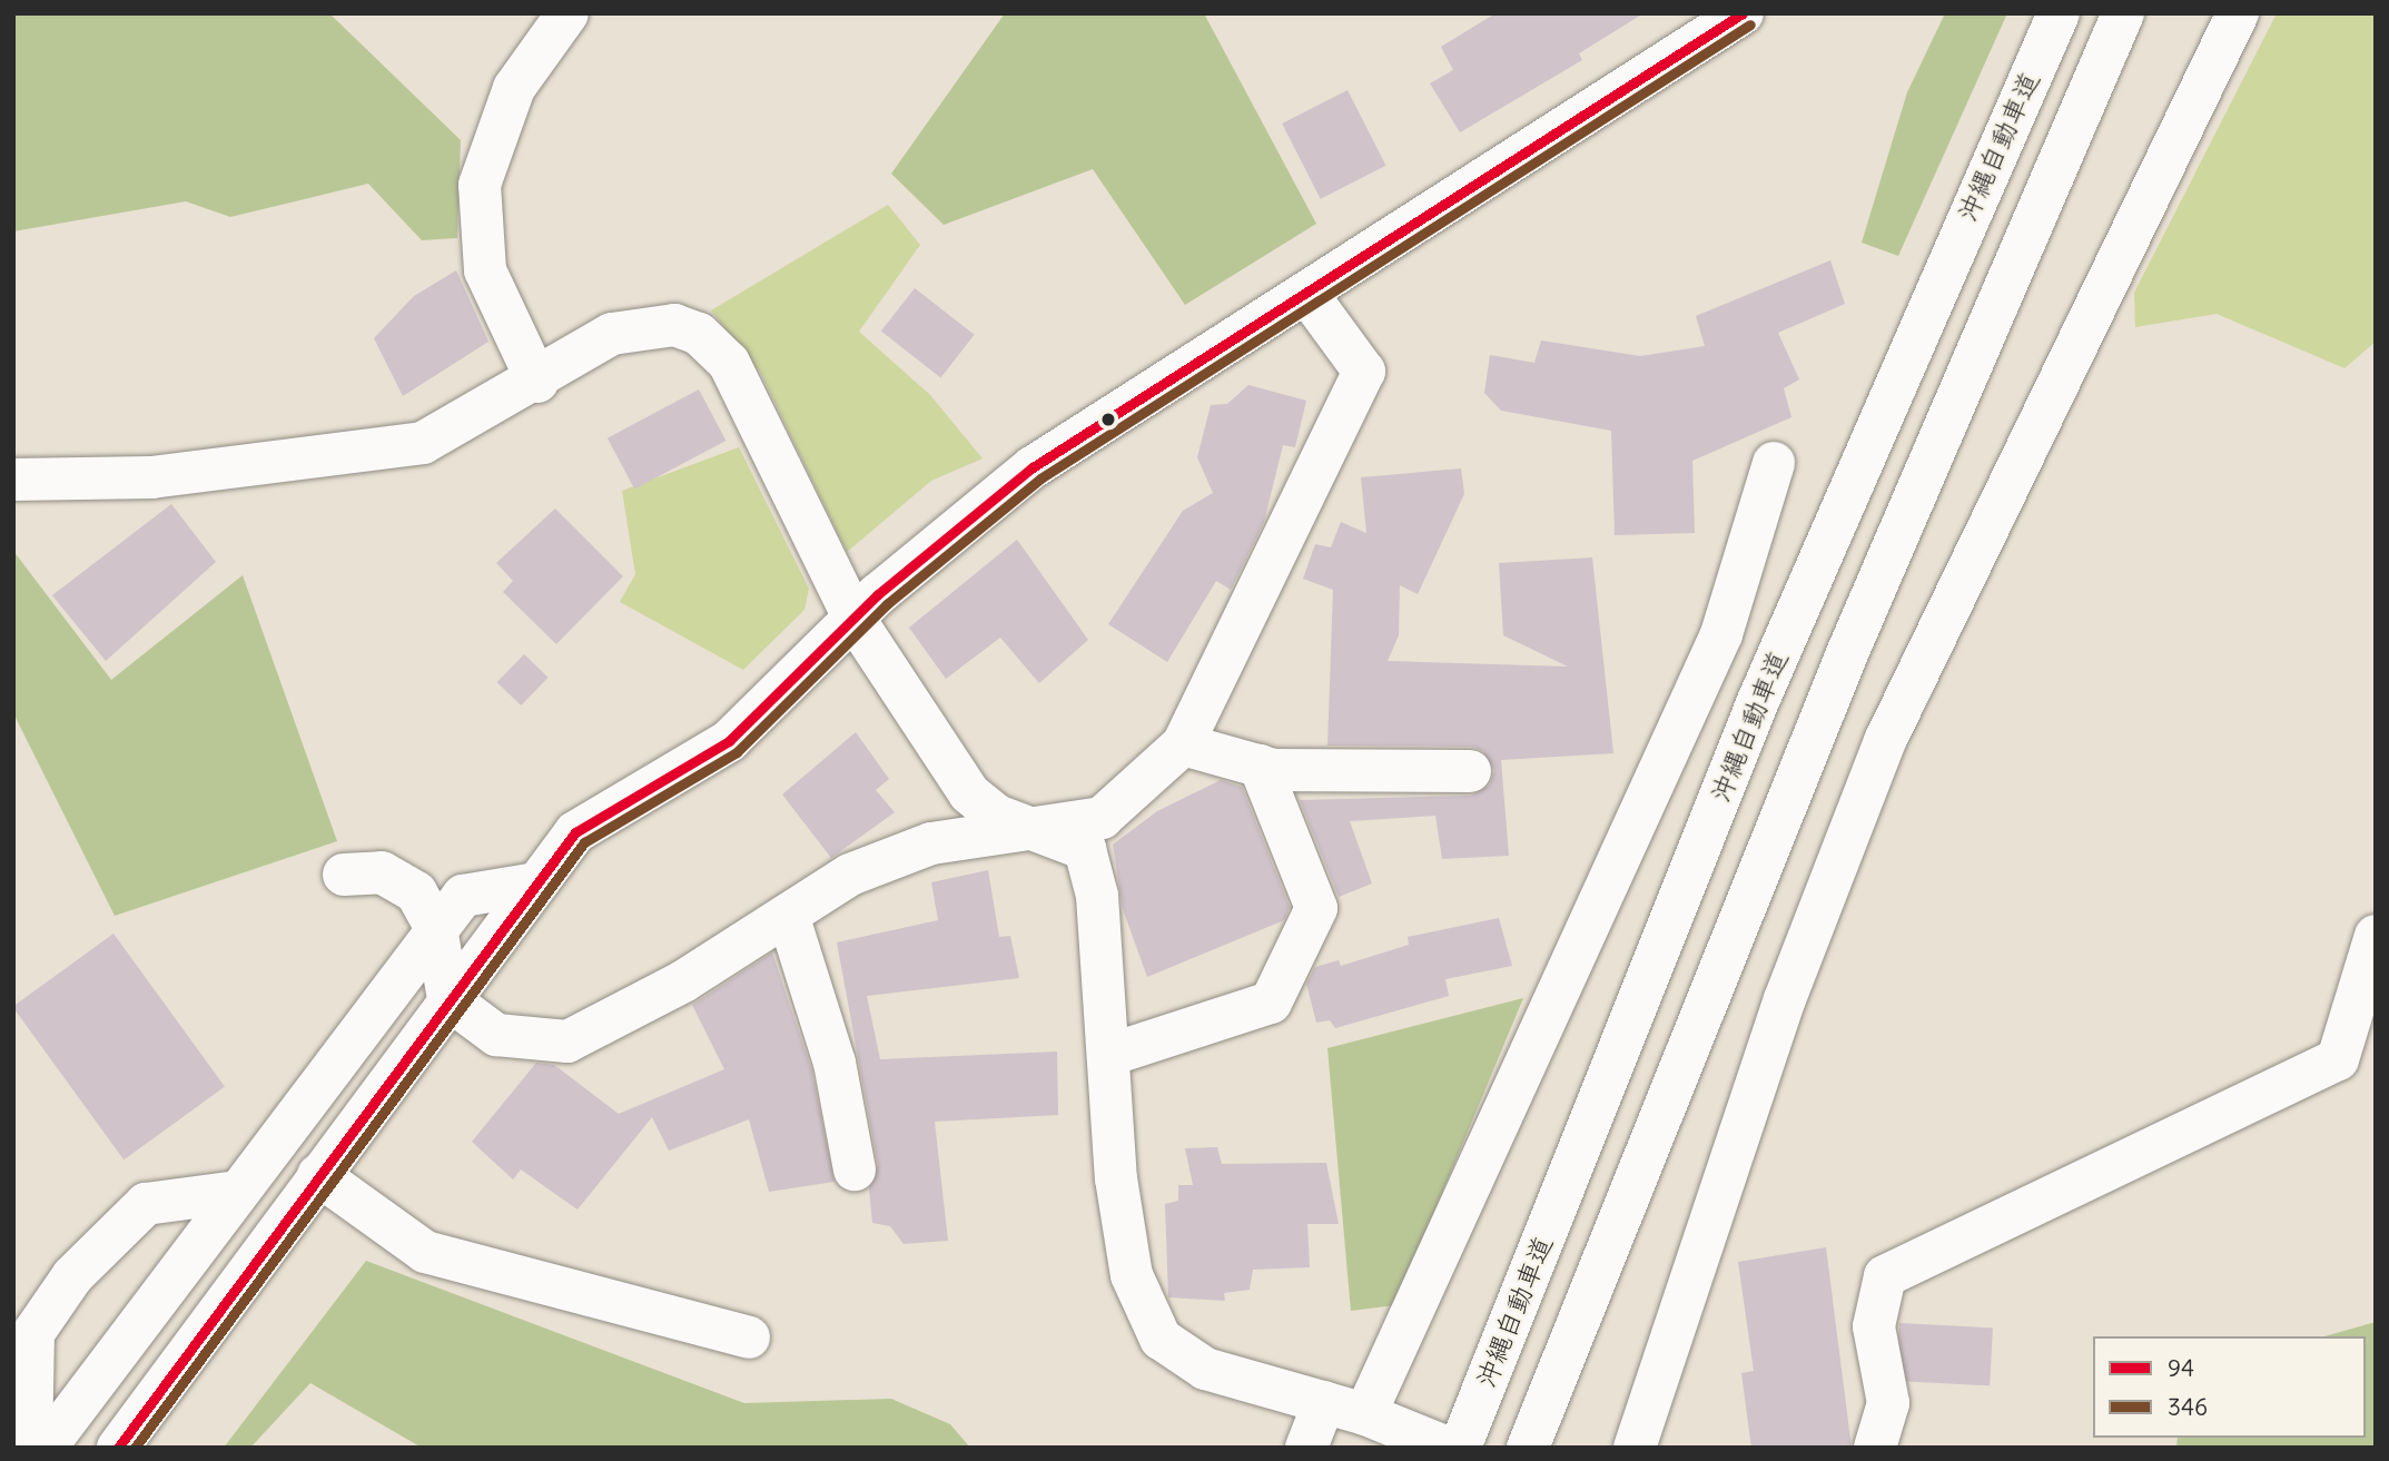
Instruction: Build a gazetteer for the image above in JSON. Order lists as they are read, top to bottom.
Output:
{
  "streets": {
    "main road": ["沖縄自動車道"]
  },
  "lines": ["transit line 94", "transit line 346"],
  "legend": ["94", "346"]
}
